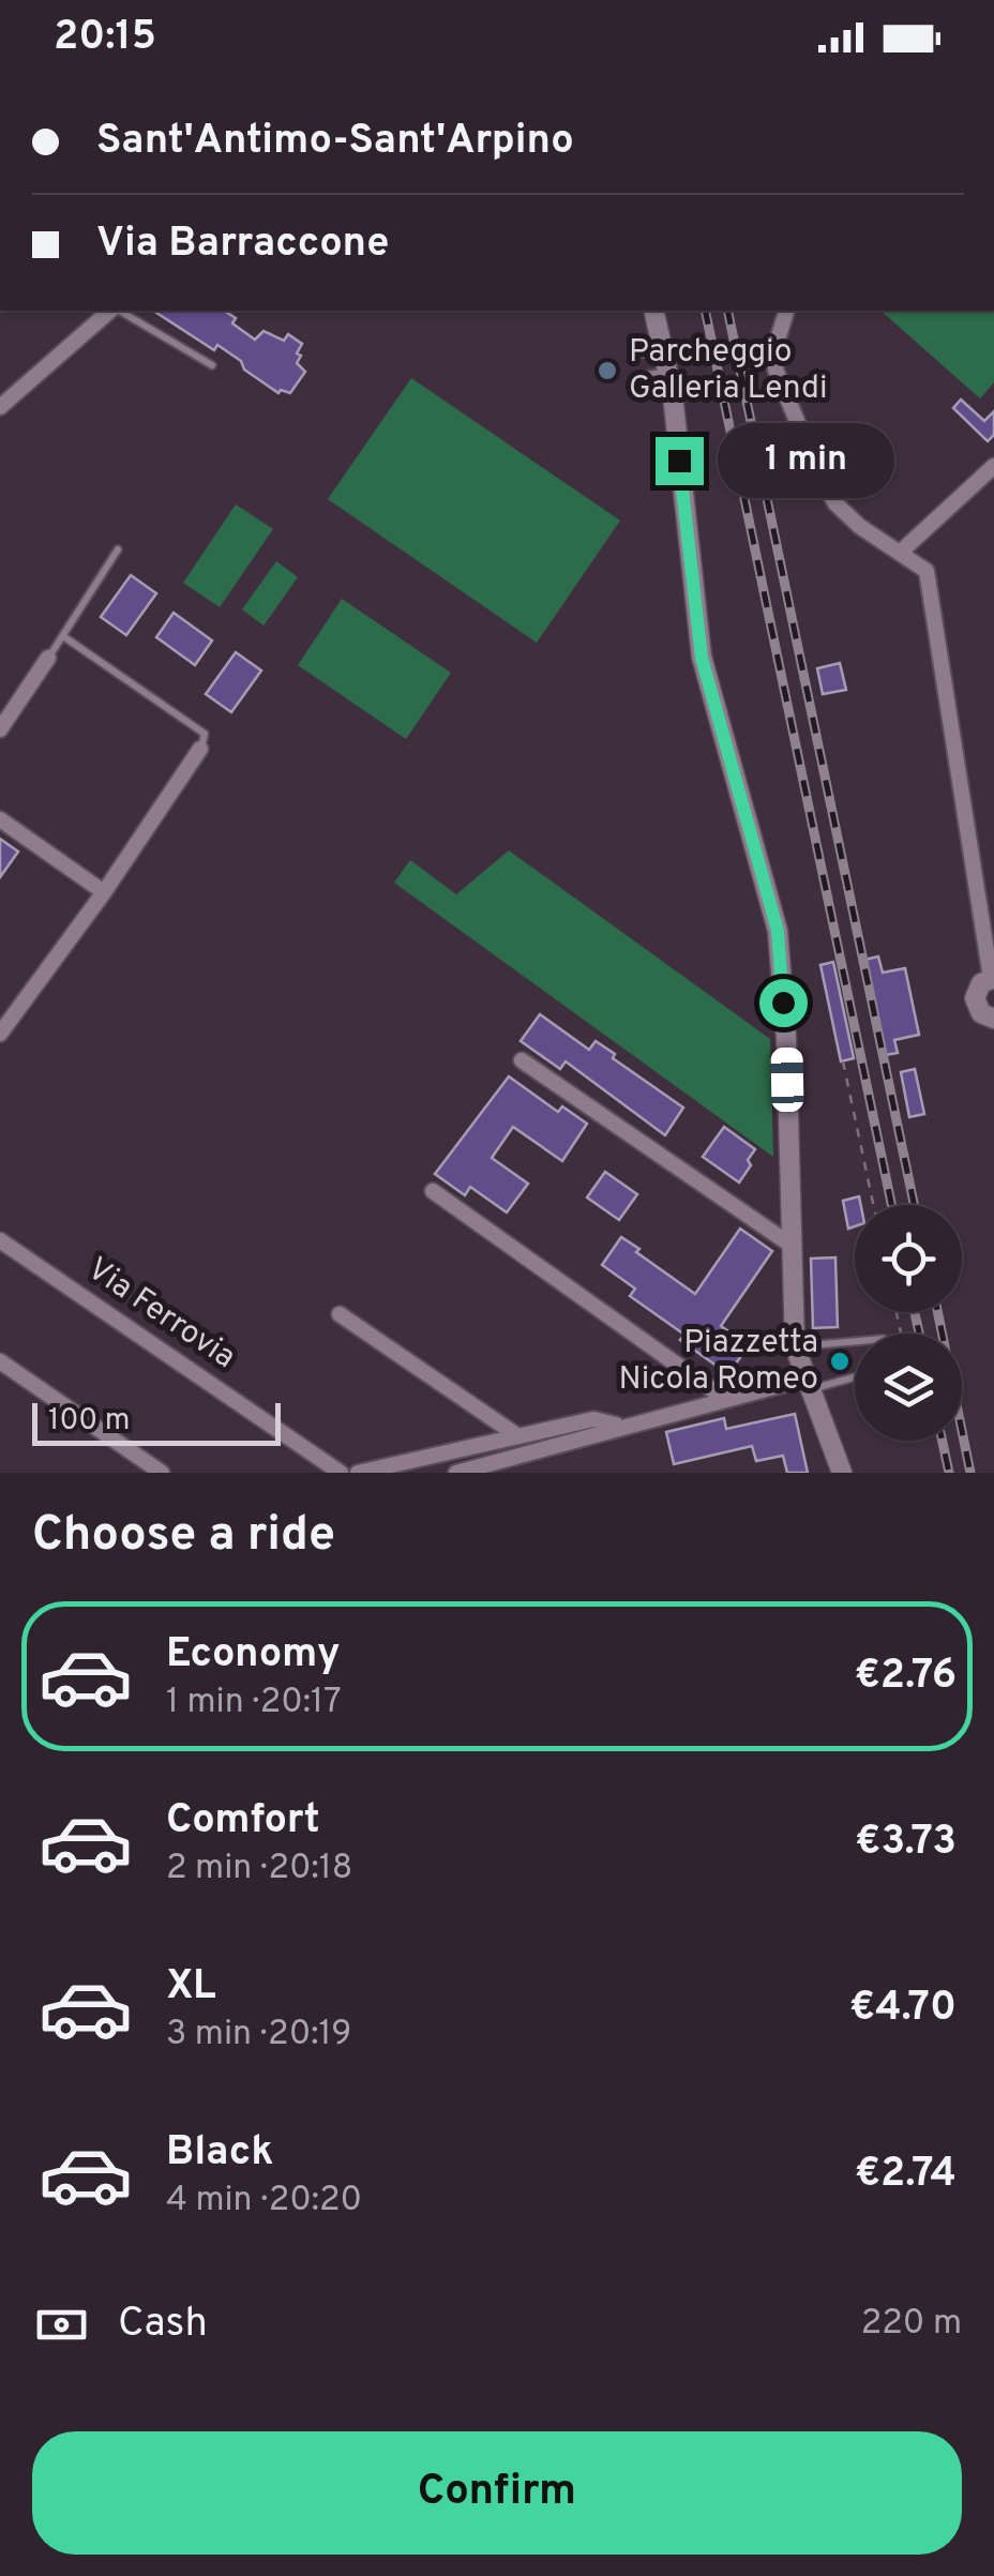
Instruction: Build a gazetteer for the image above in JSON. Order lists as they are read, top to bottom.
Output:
{
  "streets": {
    "street": ["Via Ferrovia"]
  },
  "places": ["Parcheggio Galleria Lendi", "Piazzetta Nicola Romeo"],
  "scale_bar": "100 m",
  "page": {
    "status": "20:15",
    "banner": ["Sant'Antimo-Sant'Arpino", "Via Barraccone"],
    "bubble": "1 min",
    "scale": "100 m",
    "heading": "Choose a ride",
    "list": [
      {
        "name": "Economy",
        "note": "1 min · 20:17",
        "value": "€2.76"
      },
      {
        "name": "Comfort",
        "note": "2 min · 20:18",
        "value": "€3.73"
      },
      {
        "name": "XL",
        "note": "3 min · 20:19",
        "value": "€4.70"
      },
      {
        "name": "Black",
        "note": "4 min · 20:20",
        "value": "€2.74"
      }
    ],
    "pay": ["Cash", "220 m"],
    "buttons": "Confirm"
  }
}
